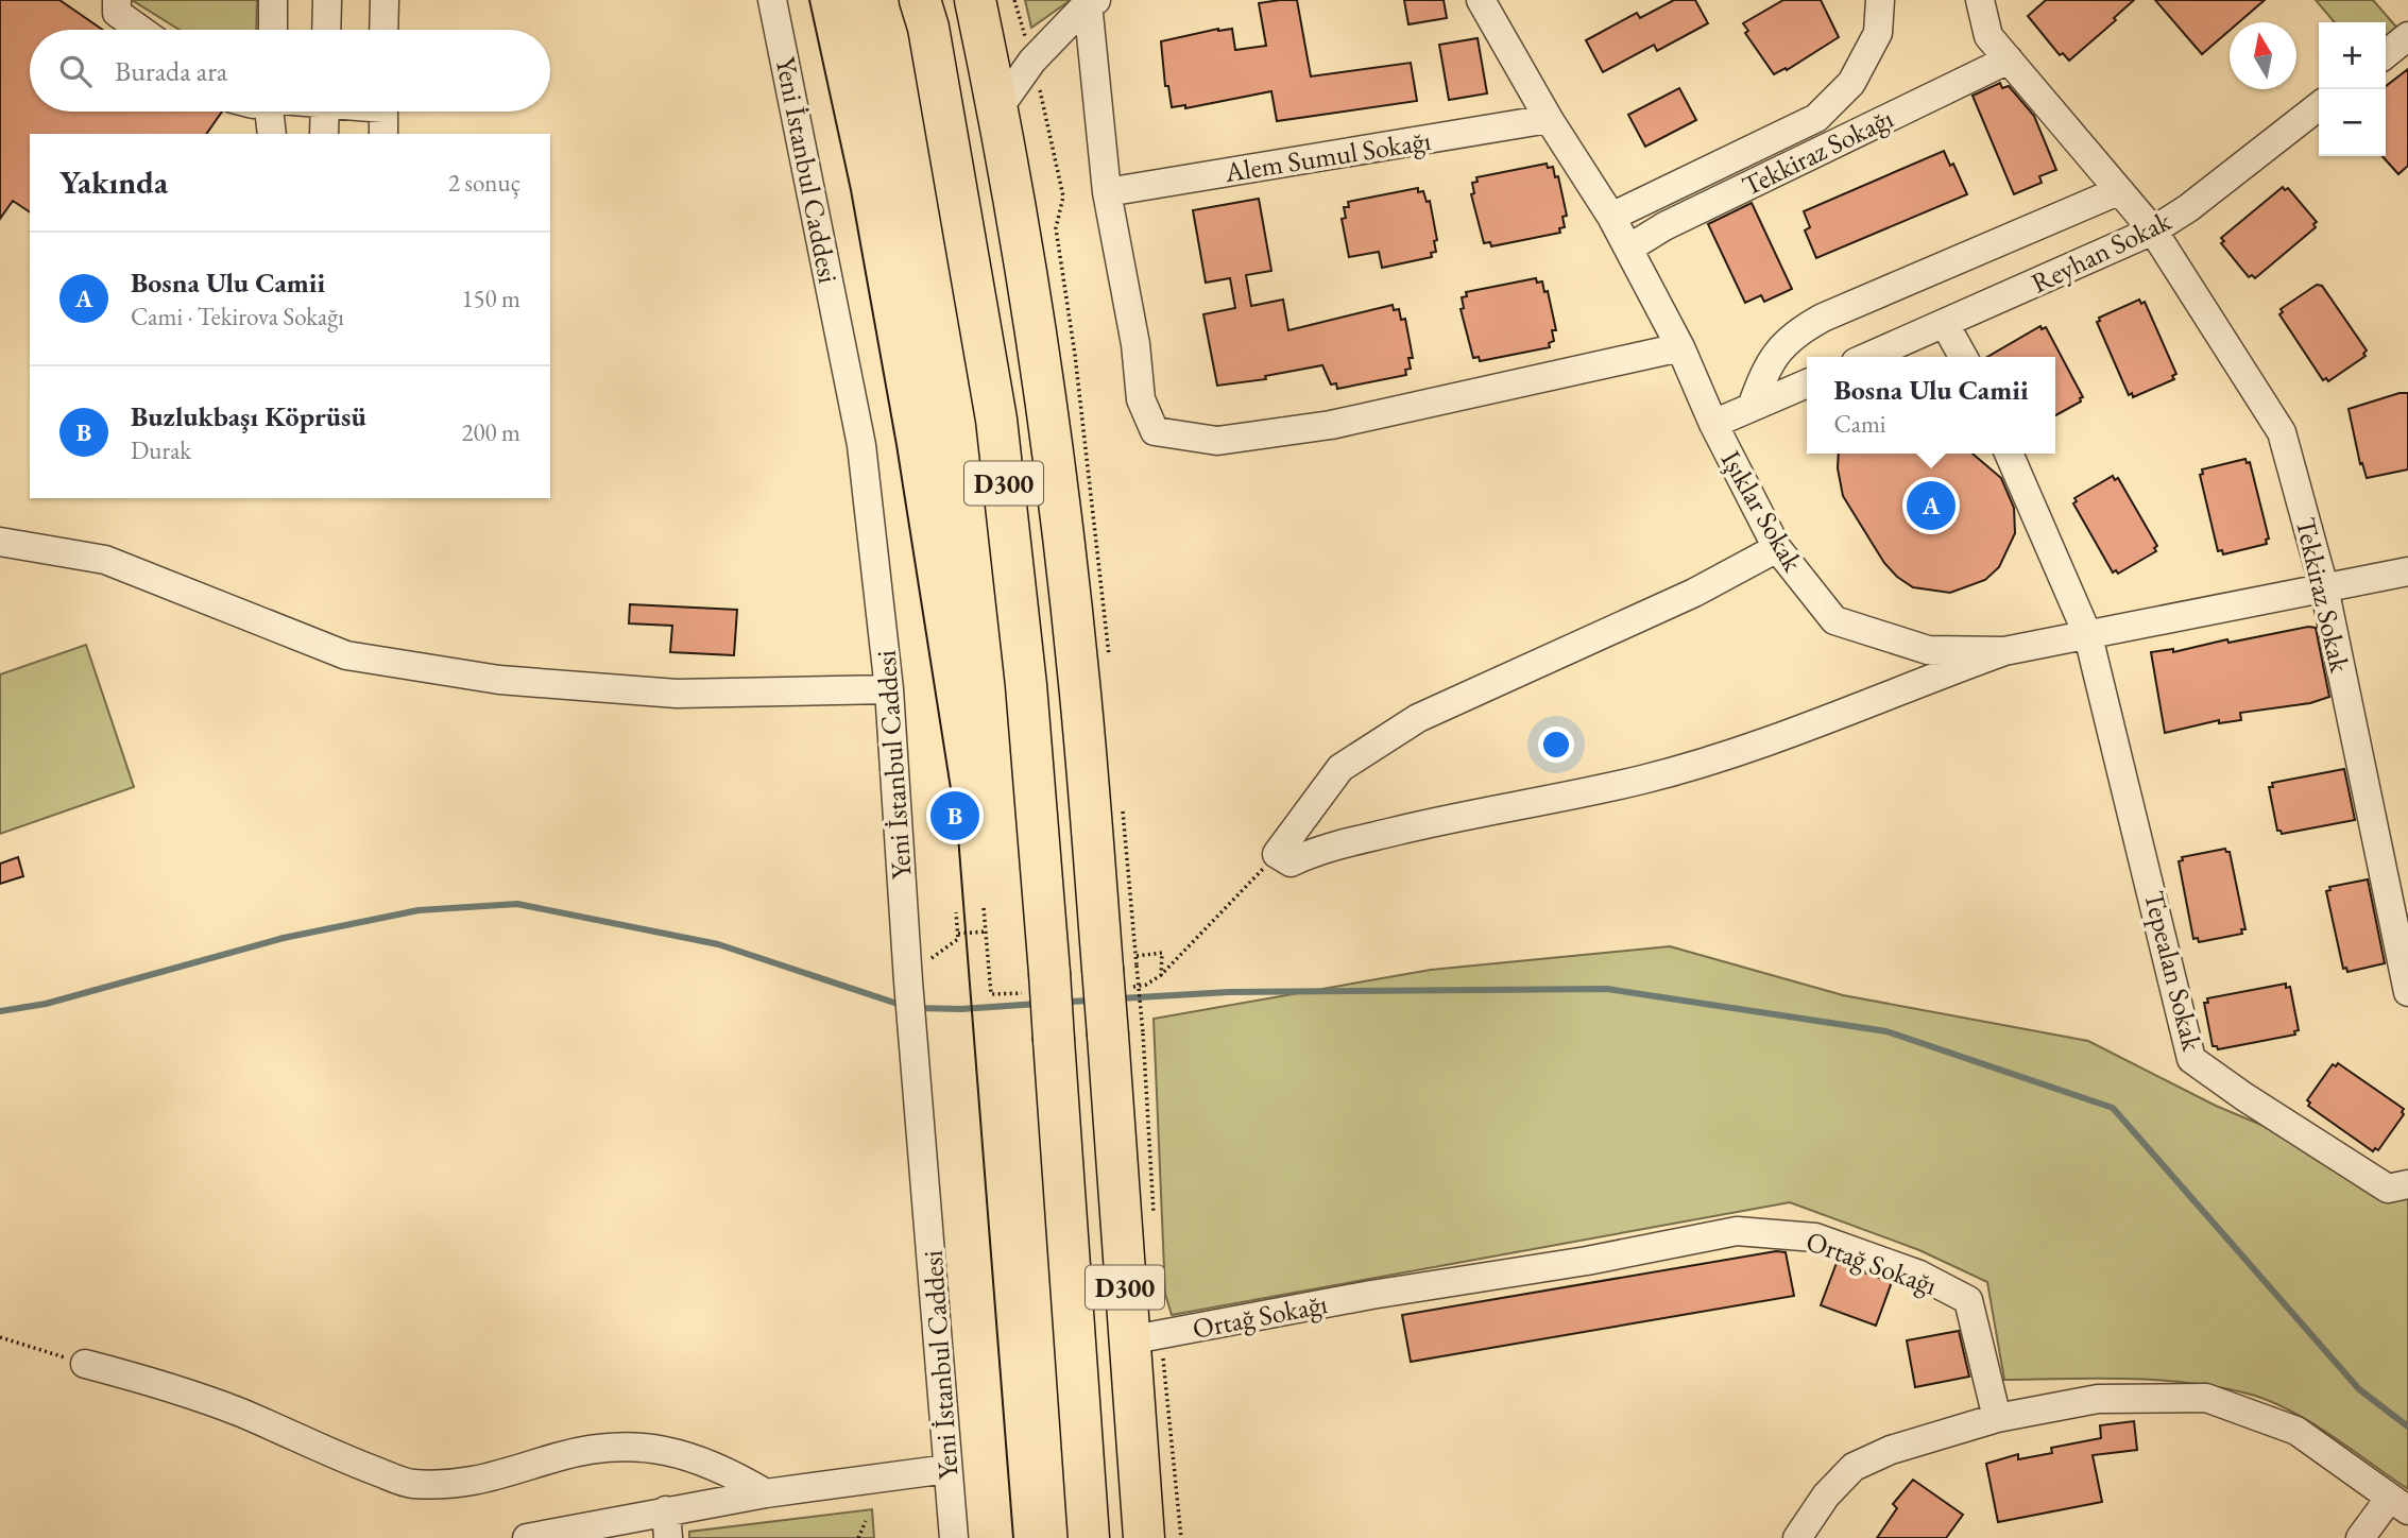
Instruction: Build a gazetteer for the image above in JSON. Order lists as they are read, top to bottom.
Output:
{
  "streets": {
    "highway": ["D300"],
    "street": [
      "Tekkiraz Sokağı",
      "Alem Sumul Sokağı",
      "Yeni İstanbul Caddesi",
      "Reyhan Sokak",
      "Işıklar Sokak",
      "Tekkiraz Sokak",
      "Tepealan Sokak",
      "Ortağ Sokağı"
    ]
  },
  "crossings": [
    ["Tekkiraz Sokağı", "Işıklar Sokak"],
    ["Alem Sumul Sokağı", "Işıklar Sokak"],
    ["Reyhan Sokak", "Tekkiraz Sokak"],
    ["D300", "Ortağ Sokağı"],
    ["Işıklar Sokak", "Tekkiraz Sokak"],
    ["Işıklar Sokak", "Tepealan Sokak"]
  ],
  "north": "top",
  "page": {
    "map_buttons": ["+", "−"],
    "search": "Burada ara",
    "heading": ["Yakında", "2 sonuç"],
    "list": [
      {
        "mark": "A",
        "name": "Bosna Ulu Camii",
        "note": "Cami · Tekirova Sokağı",
        "value": "150 m"
      },
      {
        "mark": "B",
        "name": "Buzlukbaşı Köprüsü",
        "note": "Durak",
        "value": "200 m"
      }
    ],
    "popup": ["Bosna Ulu Camii", "Cami"],
    "pins": ["A", "B"]
  }
}
